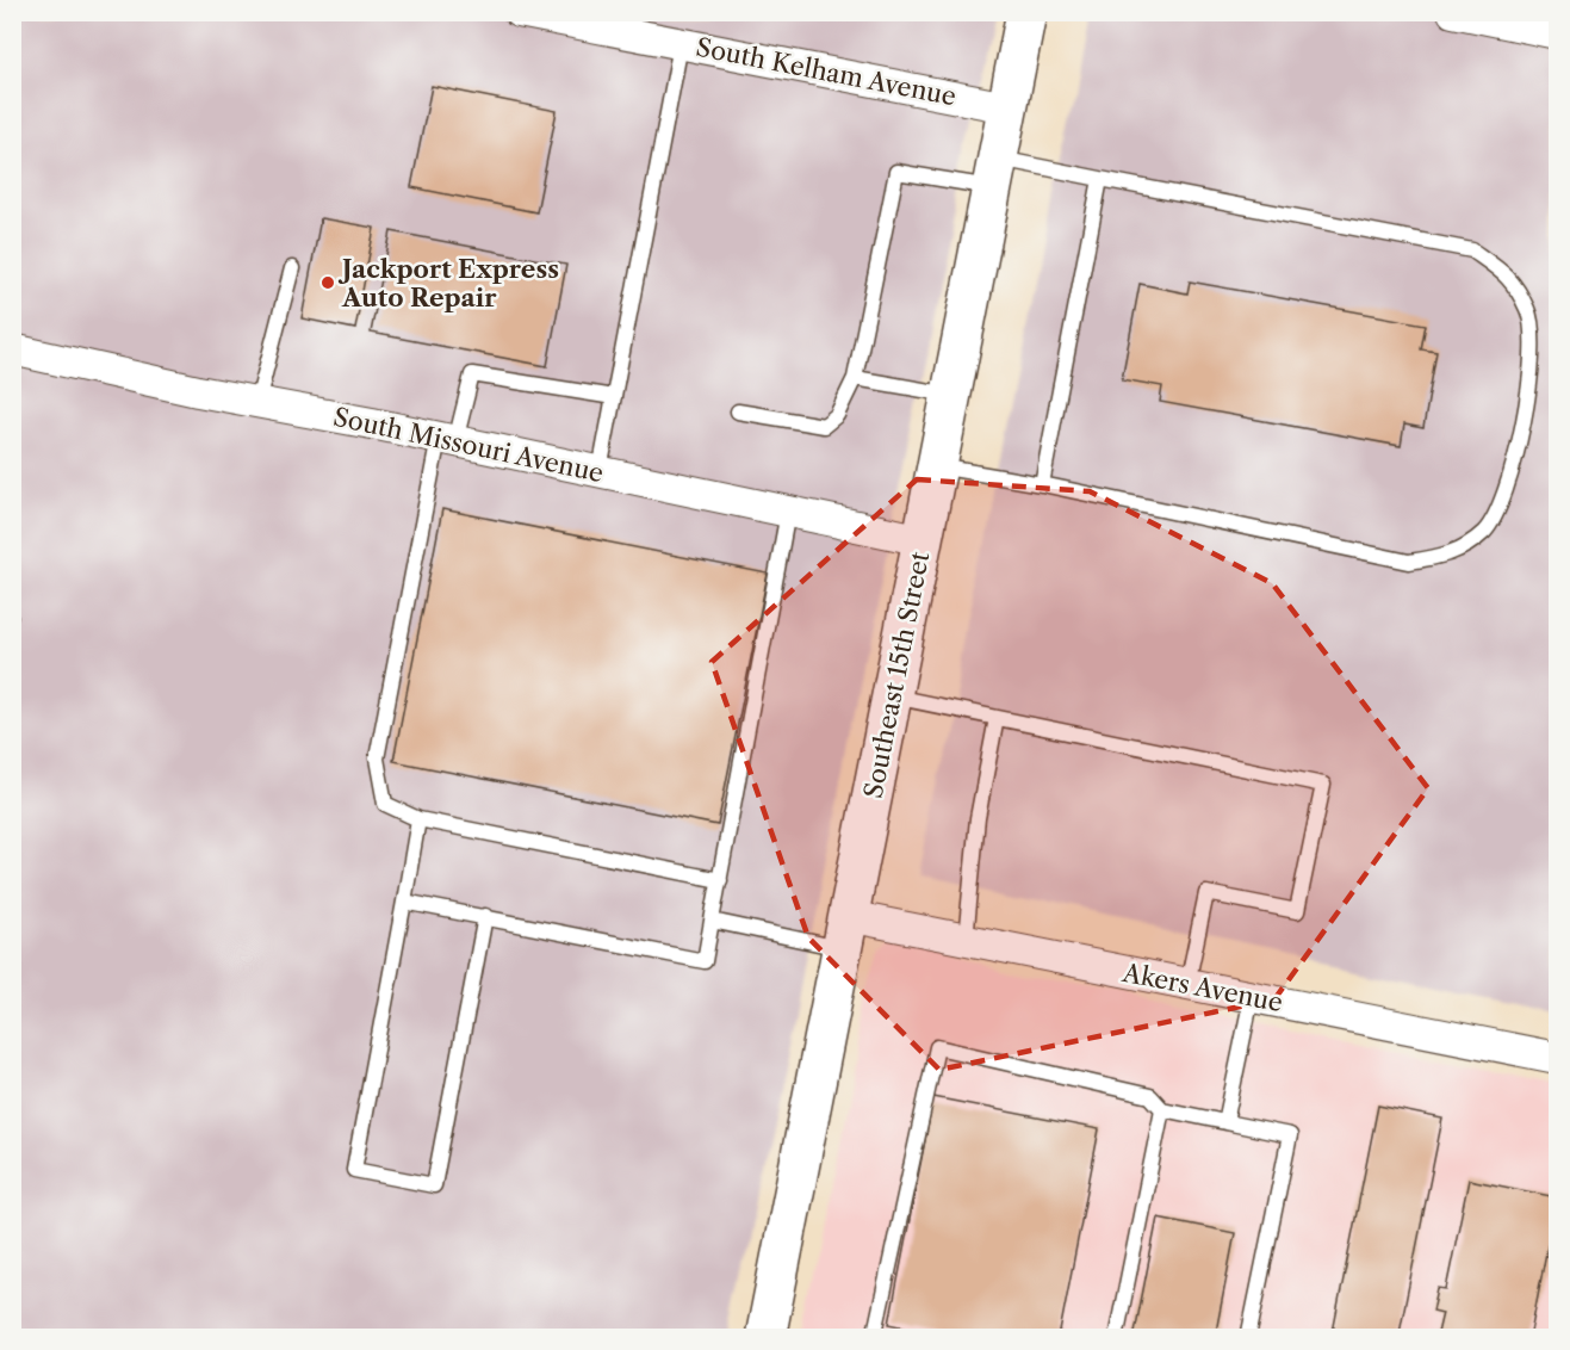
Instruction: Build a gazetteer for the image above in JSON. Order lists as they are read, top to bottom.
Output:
{
  "streets": {
    "main road": ["Southeast 15th Street"],
    "street": ["South Kelham Avenue", "South Missouri Avenue", "Akers Avenue"]
  },
  "crossings": [
    ["South Kelham Avenue", "Southeast 15th Street"],
    ["South Missouri Avenue", "Southeast 15th Street"],
    ["Southeast 15th Street", "Akers Avenue"]
  ],
  "places": ["Jackport Express Auto Repair"]
}
